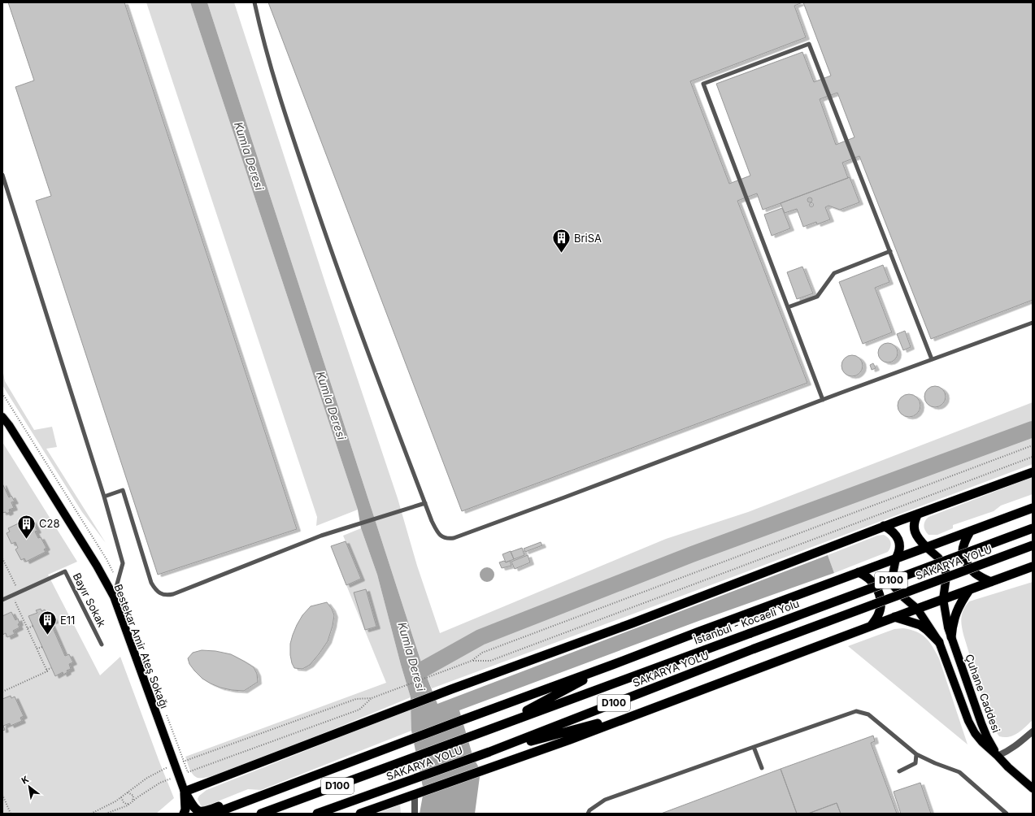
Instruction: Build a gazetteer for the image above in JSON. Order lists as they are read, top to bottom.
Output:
{
  "streets": {
    "highway": ["SAKARYA YOLU", "D100", "İstanbul - Kocaeli Yolu"],
    "main road": ["Bestekar Amir Ateş Sokağı", "Çuhane Caddesi"],
    "lane": ["Bayır Sokak"]
  },
  "water": ["Kumla Deresi"],
  "places": {
    "building": ["BriSA", "C28", "E11"]
  },
  "north": "top left"
}
